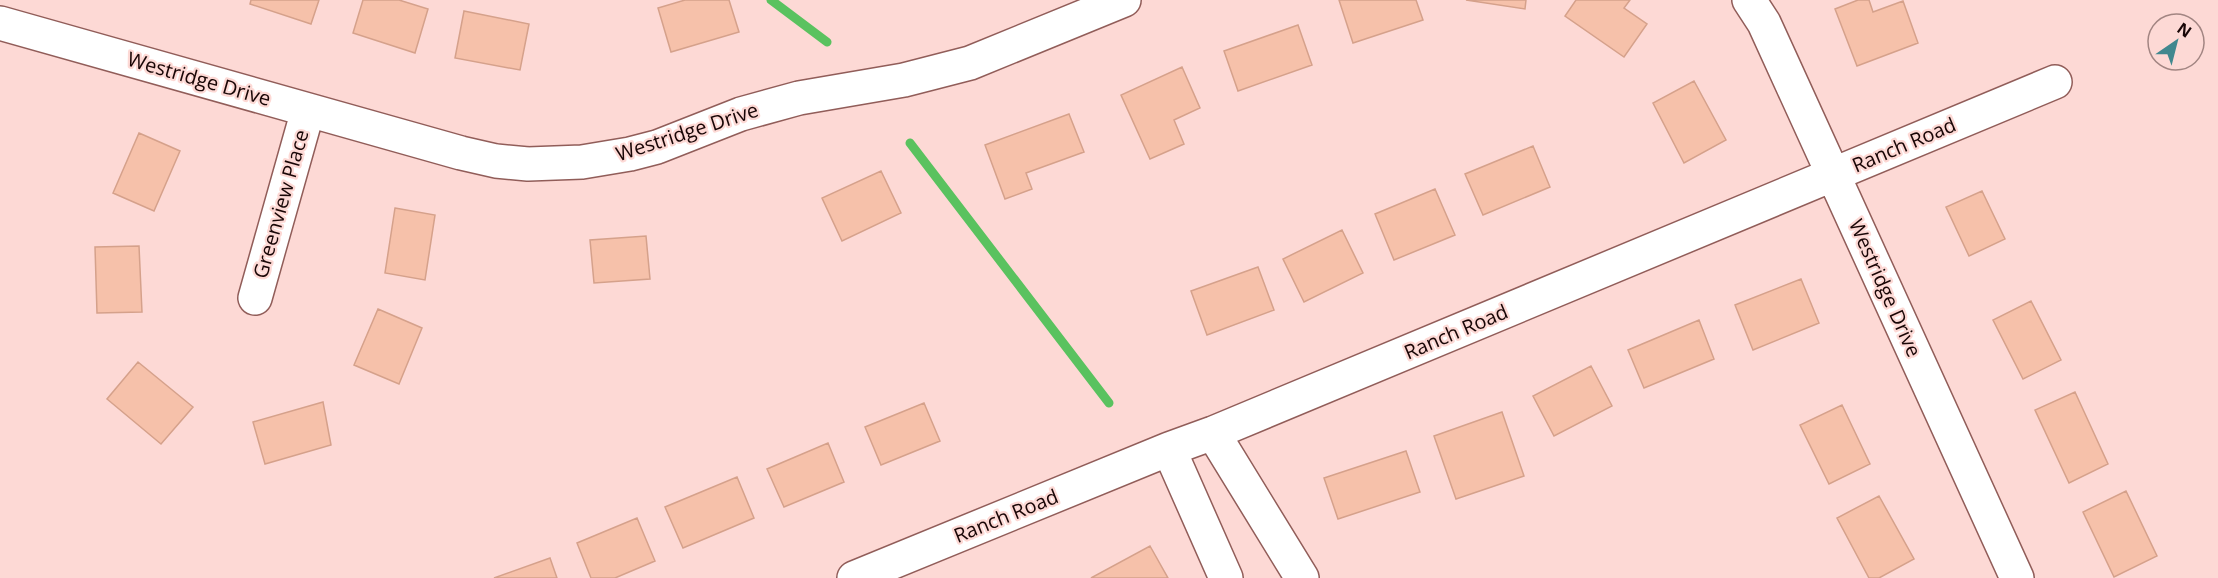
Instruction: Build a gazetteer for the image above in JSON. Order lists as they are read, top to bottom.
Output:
{
  "streets": {
    "street": ["Westridge Drive", "Ranch Road", "Greenview Place"]
  },
  "crossings": [
    ["Westridge Drive", "Ranch Road"],
    ["Westridge Drive", "Greenview Place"]
  ],
  "north": "top right"
}
